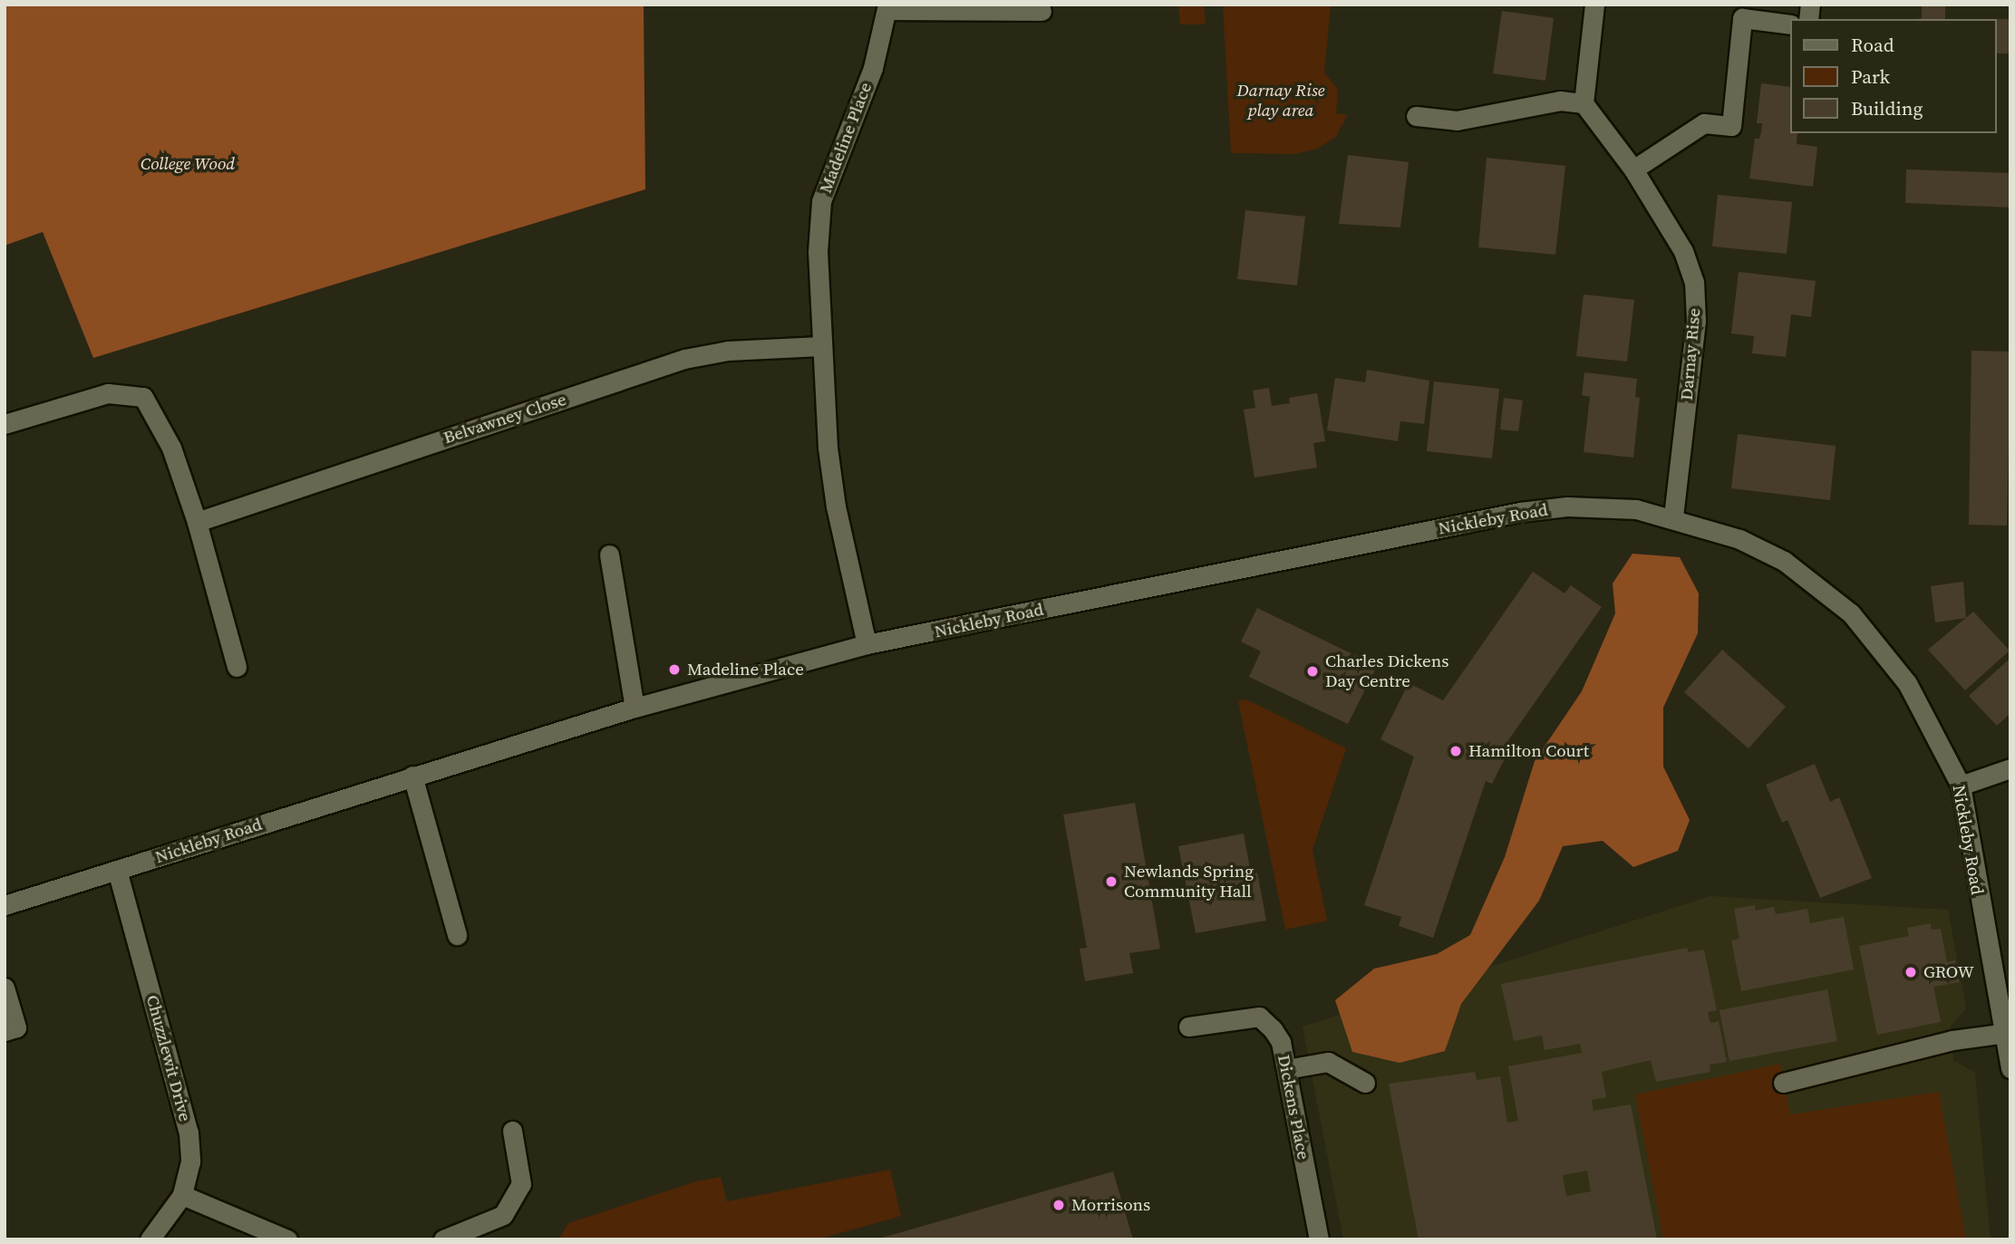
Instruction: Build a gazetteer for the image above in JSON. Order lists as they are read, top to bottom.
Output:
{
  "streets": {
    "street": [
      "Madeline Place",
      "Darnay Rise",
      "Belvawney Close",
      "Nickleby Road",
      "Chuzzlewit Drive",
      "Dickens Place"
    ]
  },
  "crossings": [
    ["Madeline Place", "Belvawney Close"],
    ["Madeline Place", "Nickleby Road"],
    ["Darnay Rise", "Nickleby Road"],
    ["Nickleby Road", "Chuzzlewit Drive"]
  ],
  "parks": ["Darnay Rise play area", "College Wood"],
  "places": [
    "Madeline Place",
    "Charles Dickens Day Centre",
    "Hamilton Court",
    "Newlands Spring Community Hall",
    "GROW",
    "Morrisons"
  ],
  "legend": ["Road", "Park", "Building"]
}
